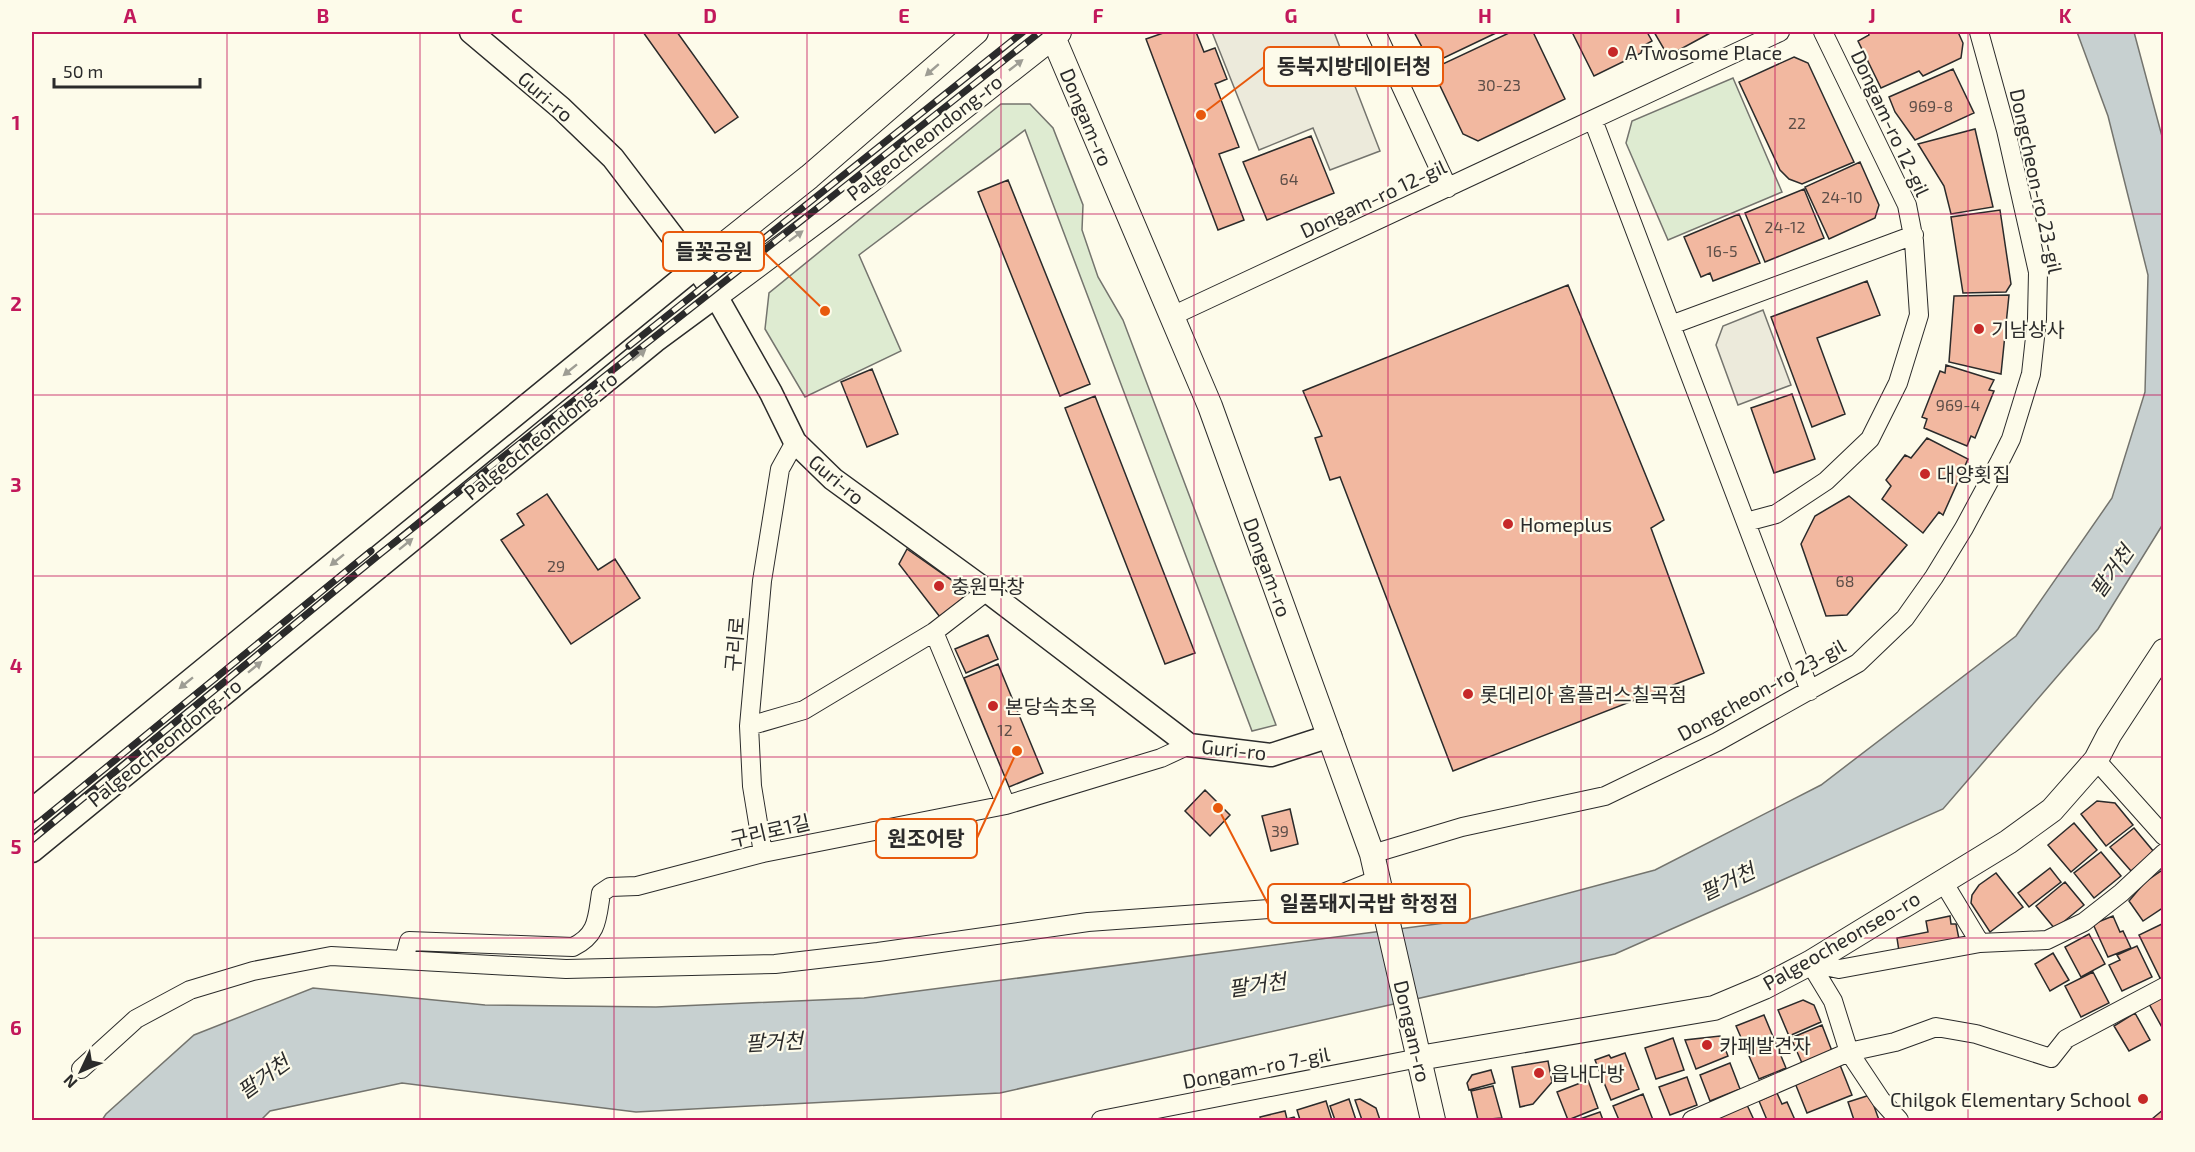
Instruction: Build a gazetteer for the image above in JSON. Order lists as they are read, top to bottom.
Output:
{
  "streets": {
    "main road": ["Dongam-ro", "Palgeocheondong-ro", "Palgeocheonseo-ro"],
    "street": [
      "Guri-ro",
      "Dongam-ro 12-gil",
      "Dongcheon-ro 23-gil",
      "구리로",
      "구리로1길",
      "Dongam-ro 7-gil"
    ]
  },
  "crossings": [
    ["Guri-ro", "Dongam-ro"],
    ["Guri-ro", "Palgeocheondong-ro"],
    ["Guri-ro", "구리로"],
    ["Guri-ro", "구리로1길"],
    ["Dongam-ro", "Dongam-ro 12-gil"],
    ["Dongam-ro", "Palgeocheondong-ro"],
    ["Dongam-ro", "Dongcheon-ro 23-gil"],
    ["Dongam-ro", "Palgeocheonseo-ro"],
    ["Dongam-ro", "Dongam-ro 7-gil"],
    ["구리로", "구리로1길"],
    ["Palgeocheonseo-ro", "Dongam-ro 7-gil"]
  ],
  "water": ["팔거천"],
  "places": [
    "A Twosome Place",
    "동북지방데이터청",
    "들꽃공원",
    "기남상사",
    "대양횟집",
    "Homeplus",
    "충원막창",
    "롯데리아 홈플러스칠곡점",
    "본당속초옥",
    "원조어탕",
    "일품돼지국밥 학정점",
    "카페발견자",
    "읍내다방",
    "Chilgok Elementary School"
  ],
  "house_numbers": [
    "30-23",
    "969-8",
    "22",
    "64",
    "24-10",
    "24-12",
    "16-5",
    "969-4",
    "29",
    "68",
    "12",
    "39"
  ],
  "scale_bar": "50 m",
  "north": "bottom left",
  "grid": {
    "columns": [
      "A",
      "B",
      "C",
      "D",
      "E",
      "F",
      "G",
      "H",
      "I",
      "J",
      "K"
    ],
    "rows": [
      "1",
      "2",
      "3",
      "4",
      "5",
      "6"
    ]
  }
}
